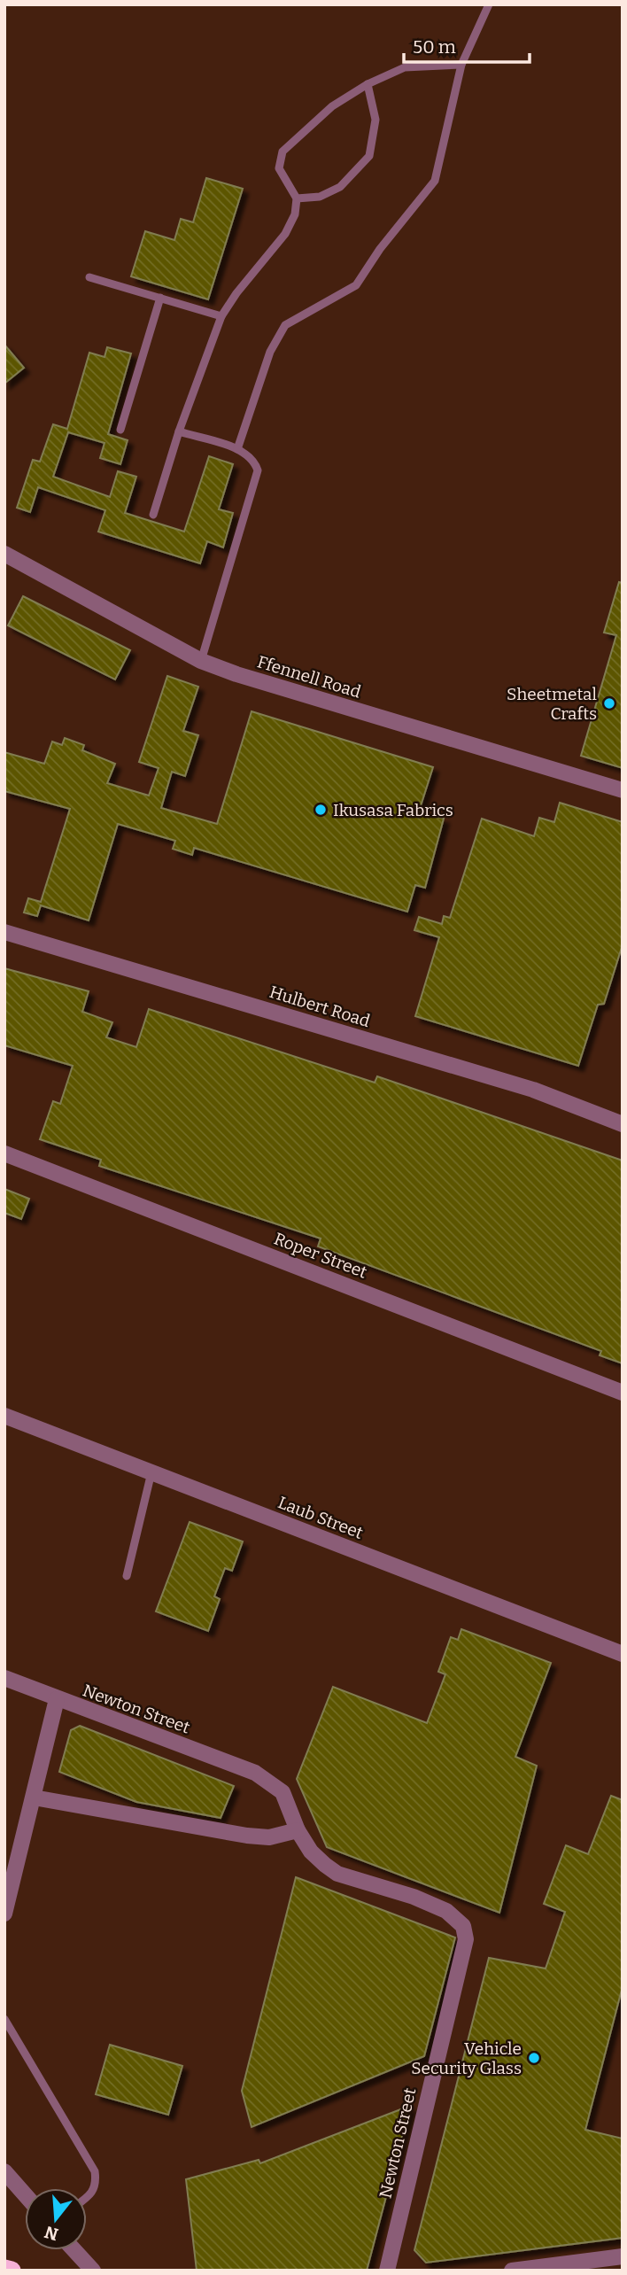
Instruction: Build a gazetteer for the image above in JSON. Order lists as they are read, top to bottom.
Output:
{
  "streets": {
    "street": [
      "Ffennell Road",
      "Hulbert Road",
      "Roper Street",
      "Laub Street",
      "Newton Street"
    ]
  },
  "places": ["Sheetmetal Crafts", "Ikusasa Fabrics", "Vehicle Security Glass"],
  "scale_bar": "50 m",
  "north": "bottom"
}
